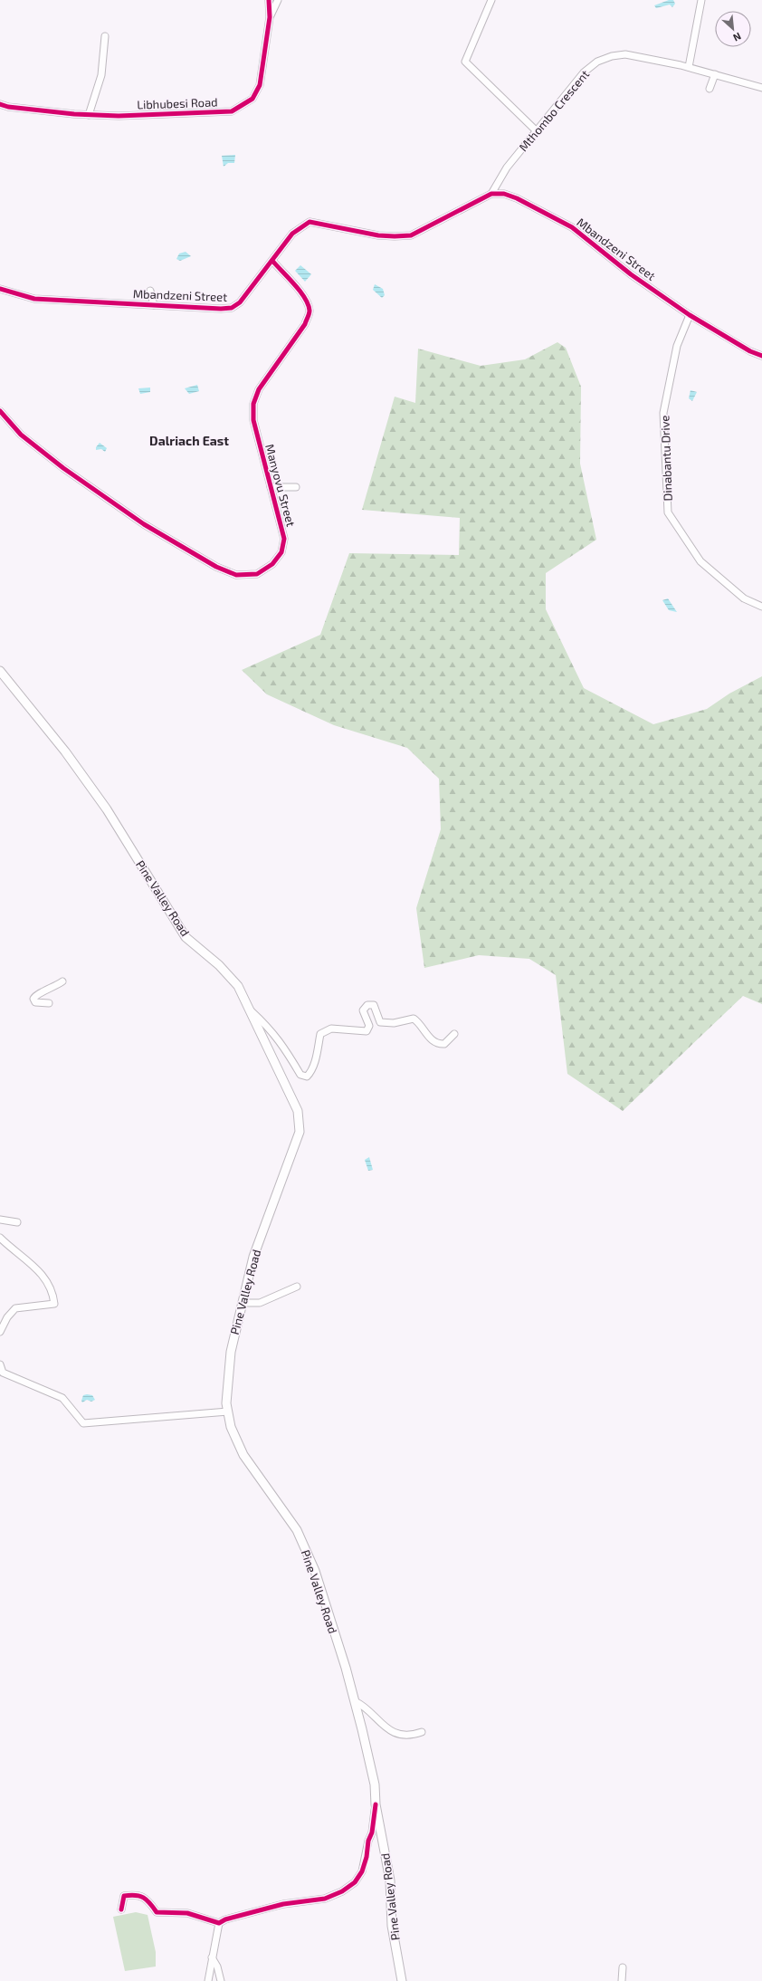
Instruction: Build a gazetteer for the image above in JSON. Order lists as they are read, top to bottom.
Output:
{
  "streets": {
    "main road": ["Pine Valley Road"],
    "street": [
      "Libhubesi Road",
      "Mthombo Crescent",
      "Mbandzeni Street",
      "Dinabantu Drive",
      "Manyovu Street"
    ]
  },
  "crossings": [
    ["Mthombo Crescent", "Mbandzeni Street"],
    ["Mbandzeni Street", "Dinabantu Drive"],
    ["Mbandzeni Street", "Manyovu Street"]
  ],
  "districts": ["Dalriach East"],
  "north": "bottom right"
}
